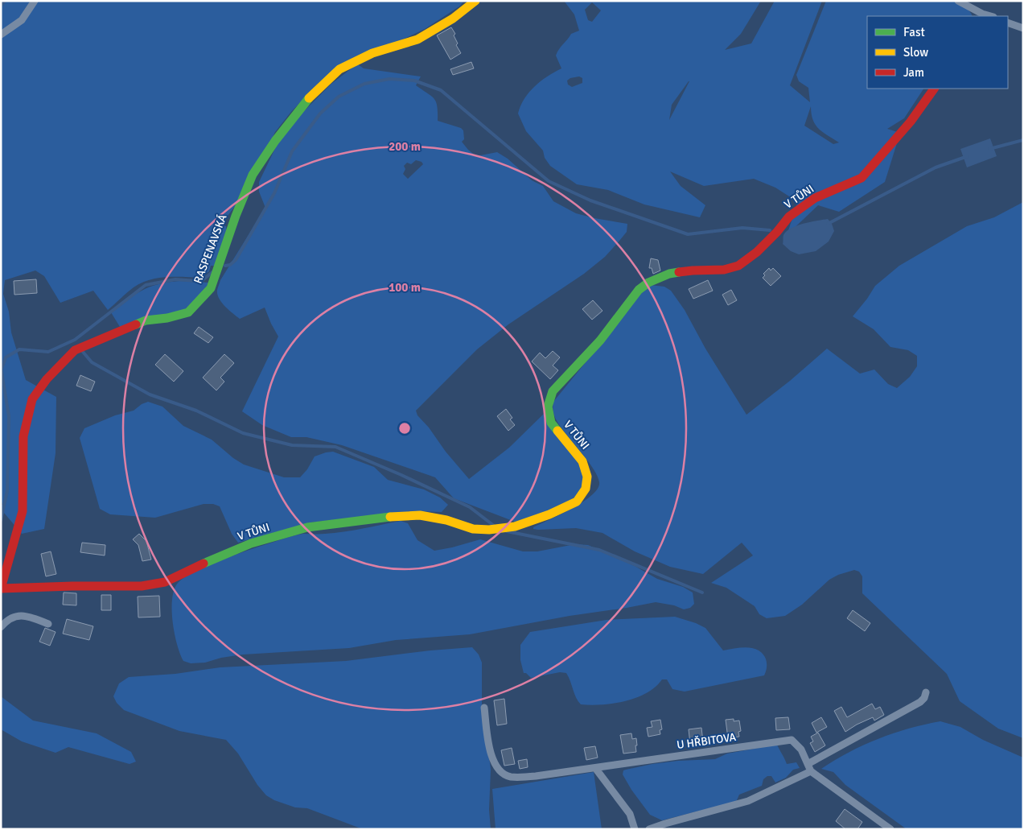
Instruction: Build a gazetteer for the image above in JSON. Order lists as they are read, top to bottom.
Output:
{
  "streets": {
    "street": ["V TŮNI", "RASPENAVSKÁ", "U HŘBITOVA"]
  },
  "crossings": [
    ["V TŮNI", "RASPENAVSKÁ"]
  ],
  "legend": ["Fast", "Slow", "Jam"],
  "rings": ["200 m", "100 m"]
}
